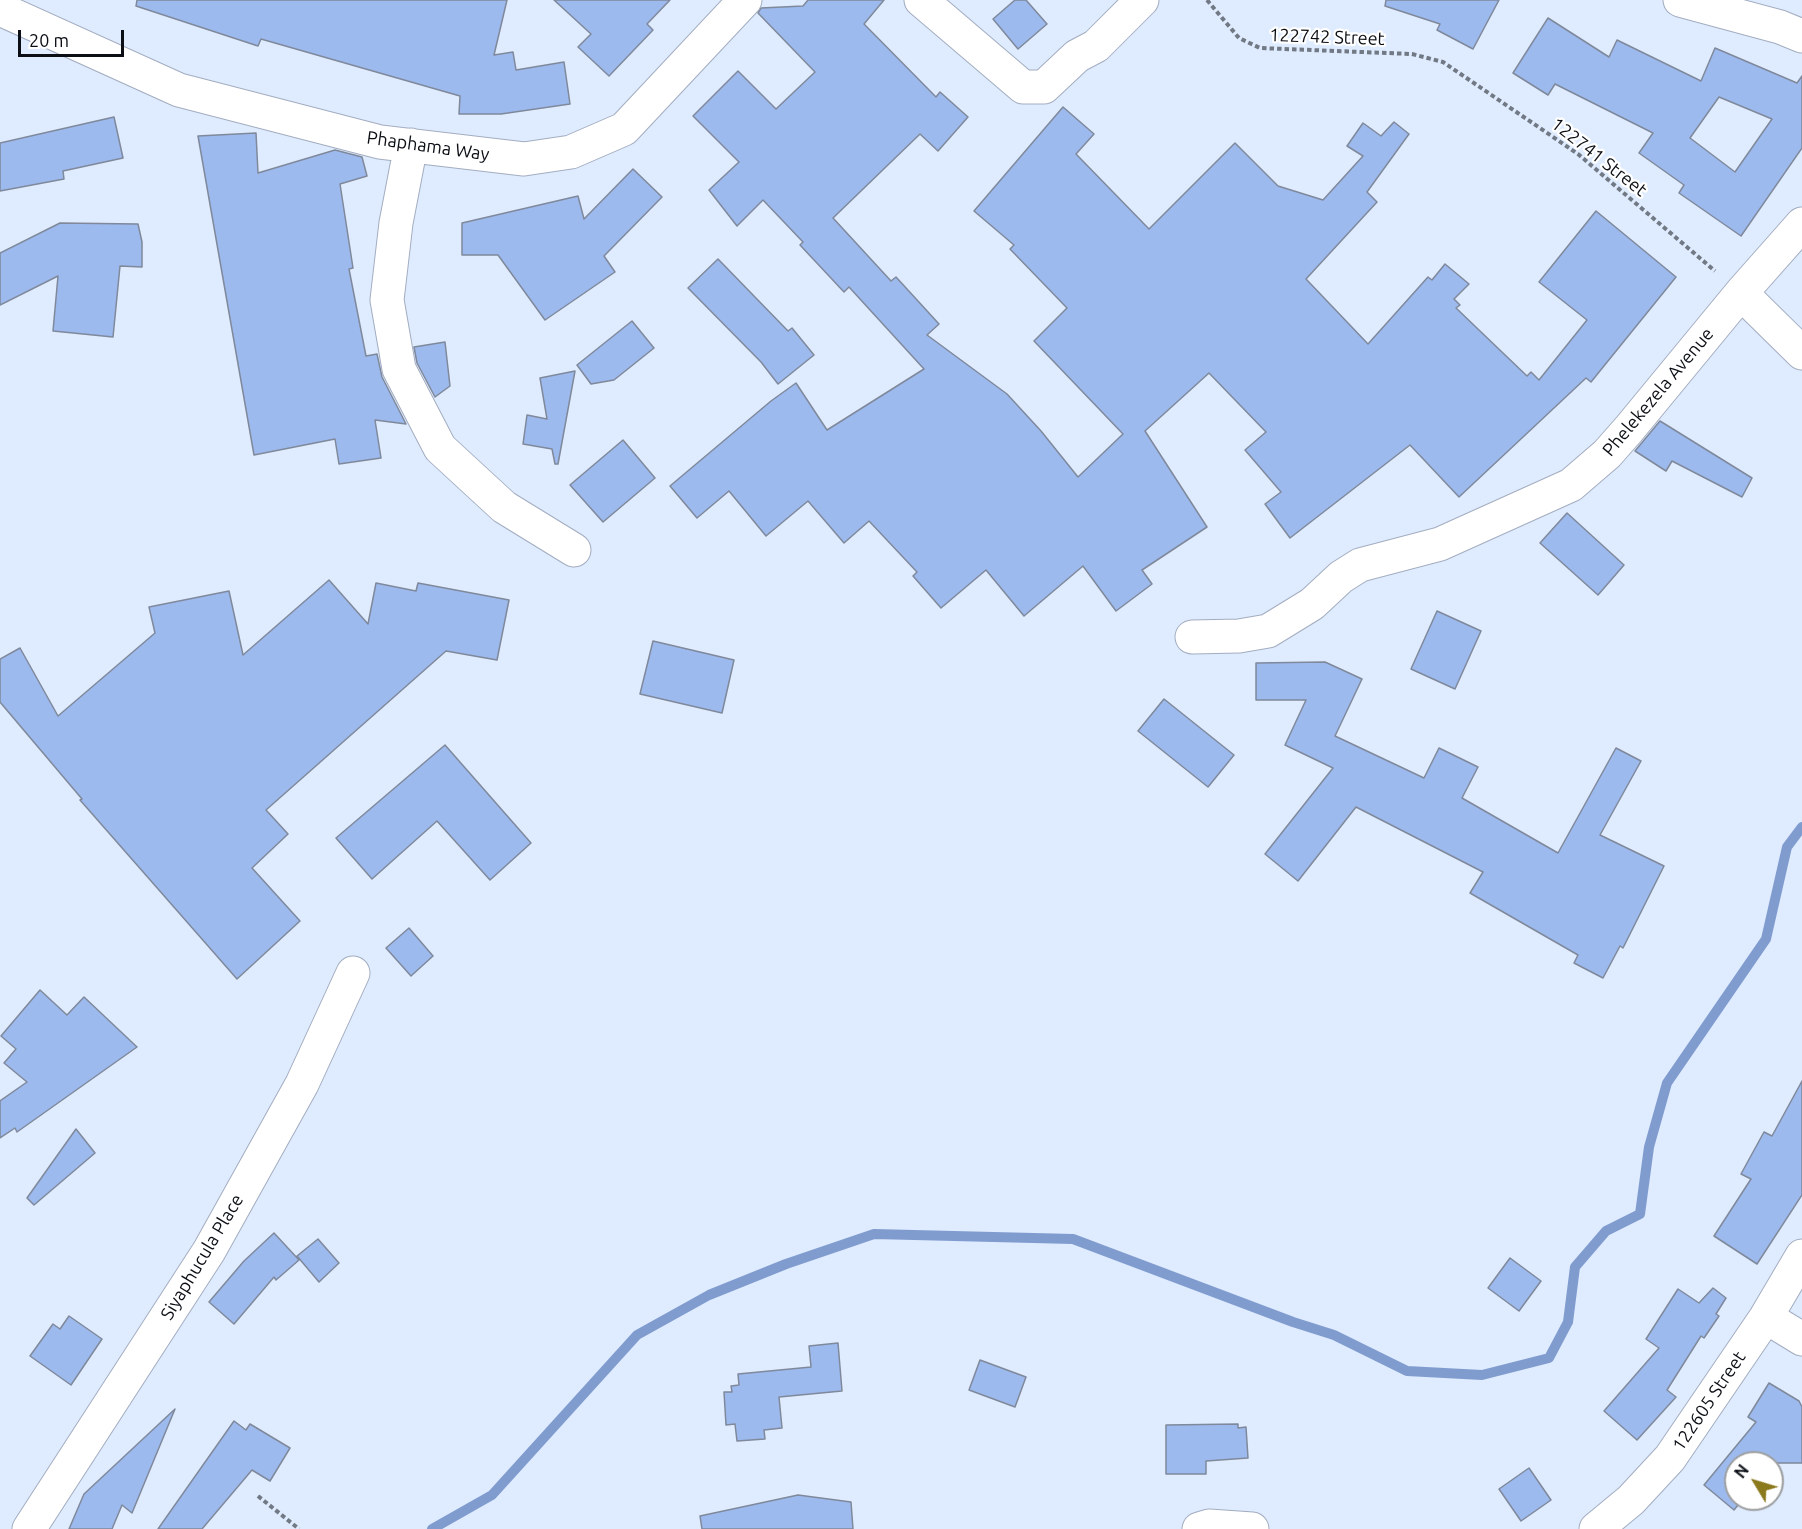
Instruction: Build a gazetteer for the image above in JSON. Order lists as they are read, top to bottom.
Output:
{
  "streets": {
    "street": [
      "Phaphama Way",
      "Phelekezela Avenue",
      "Siyaphucula Place",
      "122605 Street"
    ],
    "path": ["122742 Street", "122741 Street"]
  },
  "crossings": [
    ["122742 Street", "122741 Street"],
    ["122741 Street", "Phelekezela Avenue"]
  ],
  "scale_bar": "20 m",
  "north": "top left"
}
